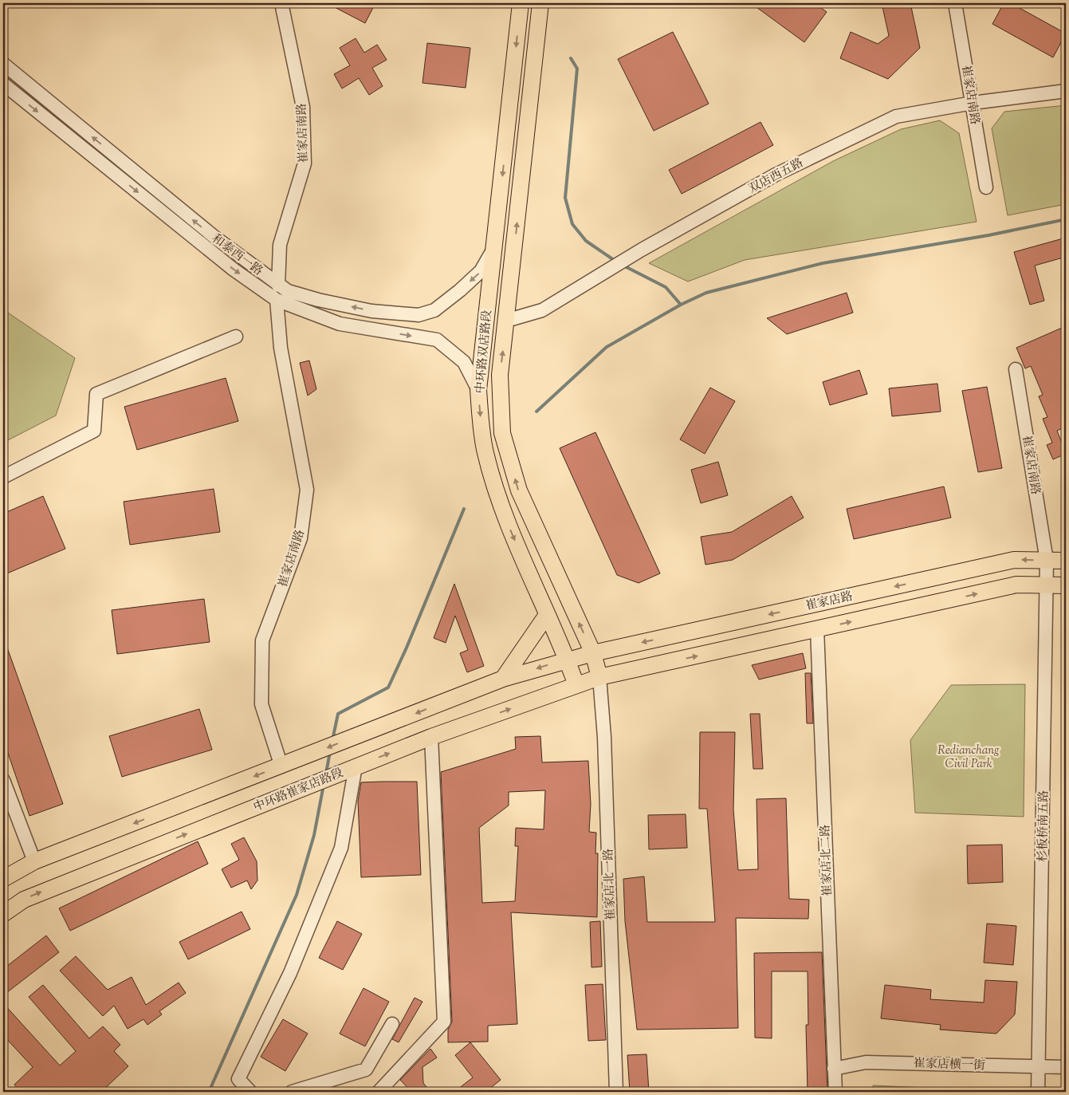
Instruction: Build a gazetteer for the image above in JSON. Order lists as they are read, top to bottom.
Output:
{
  "streets": {
    "main road": ["中环路双店路段", "崔家店路", "中环路崔家店路段"],
    "street": [
      "崔家店南路",
      "双店西五路",
      "和泰西一路",
      "杉板桥南五路",
      "崔家店北二路",
      "崔家店北一路",
      "崔家店横一街"
    ]
  },
  "crossings": [
    ["崔家店南路", "双店西五路"],
    ["崔家店南路", "和泰西一路"],
    ["崔家店南路", "崔家店路"],
    ["崔家店南路", "杉板桥南五路"],
    ["双店西五路", "中环路双店路段"],
    ["和泰西一路", "中环路双店路段"],
    ["中环路双店路段", "崔家店路"],
    ["中环路双店路段", "中环路崔家店路段"],
    ["中环路双店路段", "崔家店北一路"],
    ["崔家店路", "杉板桥南五路"],
    ["中环路崔家店路段", "崔家店北一路"],
    ["杉板桥南五路", "崔家店横一街"],
    ["崔家店北二路", "崔家店横一街"]
  ],
  "parks": ["Redianchang Civil Park"]
}
